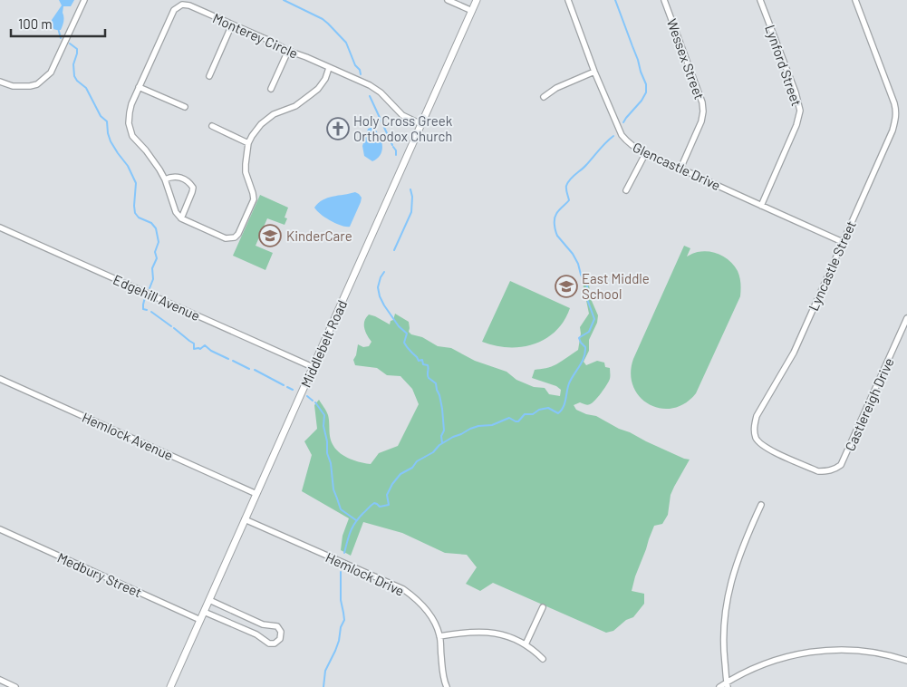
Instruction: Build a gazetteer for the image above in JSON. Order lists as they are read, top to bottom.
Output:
{
  "streets": {
    "street": [
      "Monterey Circle",
      "Wessex Street",
      "Lynford Street",
      "Glencastle Drive",
      "Lyncastle Street",
      "Edgehill Avenue",
      "Middlebelt Road",
      "Castlereigh Drive",
      "Hemlock Avenue",
      "Hemlock Drive",
      "Medbury Street"
    ]
  },
  "crossings": [
    ["Monterey Circle", "Middlebelt Road"],
    ["Wessex Street", "Glencastle Drive"],
    ["Lynford Street", "Glencastle Drive"],
    ["Glencastle Drive", "Lyncastle Street"],
    ["Lyncastle Street", "Castlereigh Drive"],
    ["Edgehill Avenue", "Middlebelt Road"],
    ["Middlebelt Road", "Hemlock Avenue"],
    ["Middlebelt Road", "Hemlock Drive"],
    ["Middlebelt Road", "Medbury Street"]
  ],
  "places": {
    "church": ["Holy Cross Greek Orthodox Church"],
    "school or university": ["KinderCare", "East Middle School"]
  },
  "scale_bar": "100 m"
}
